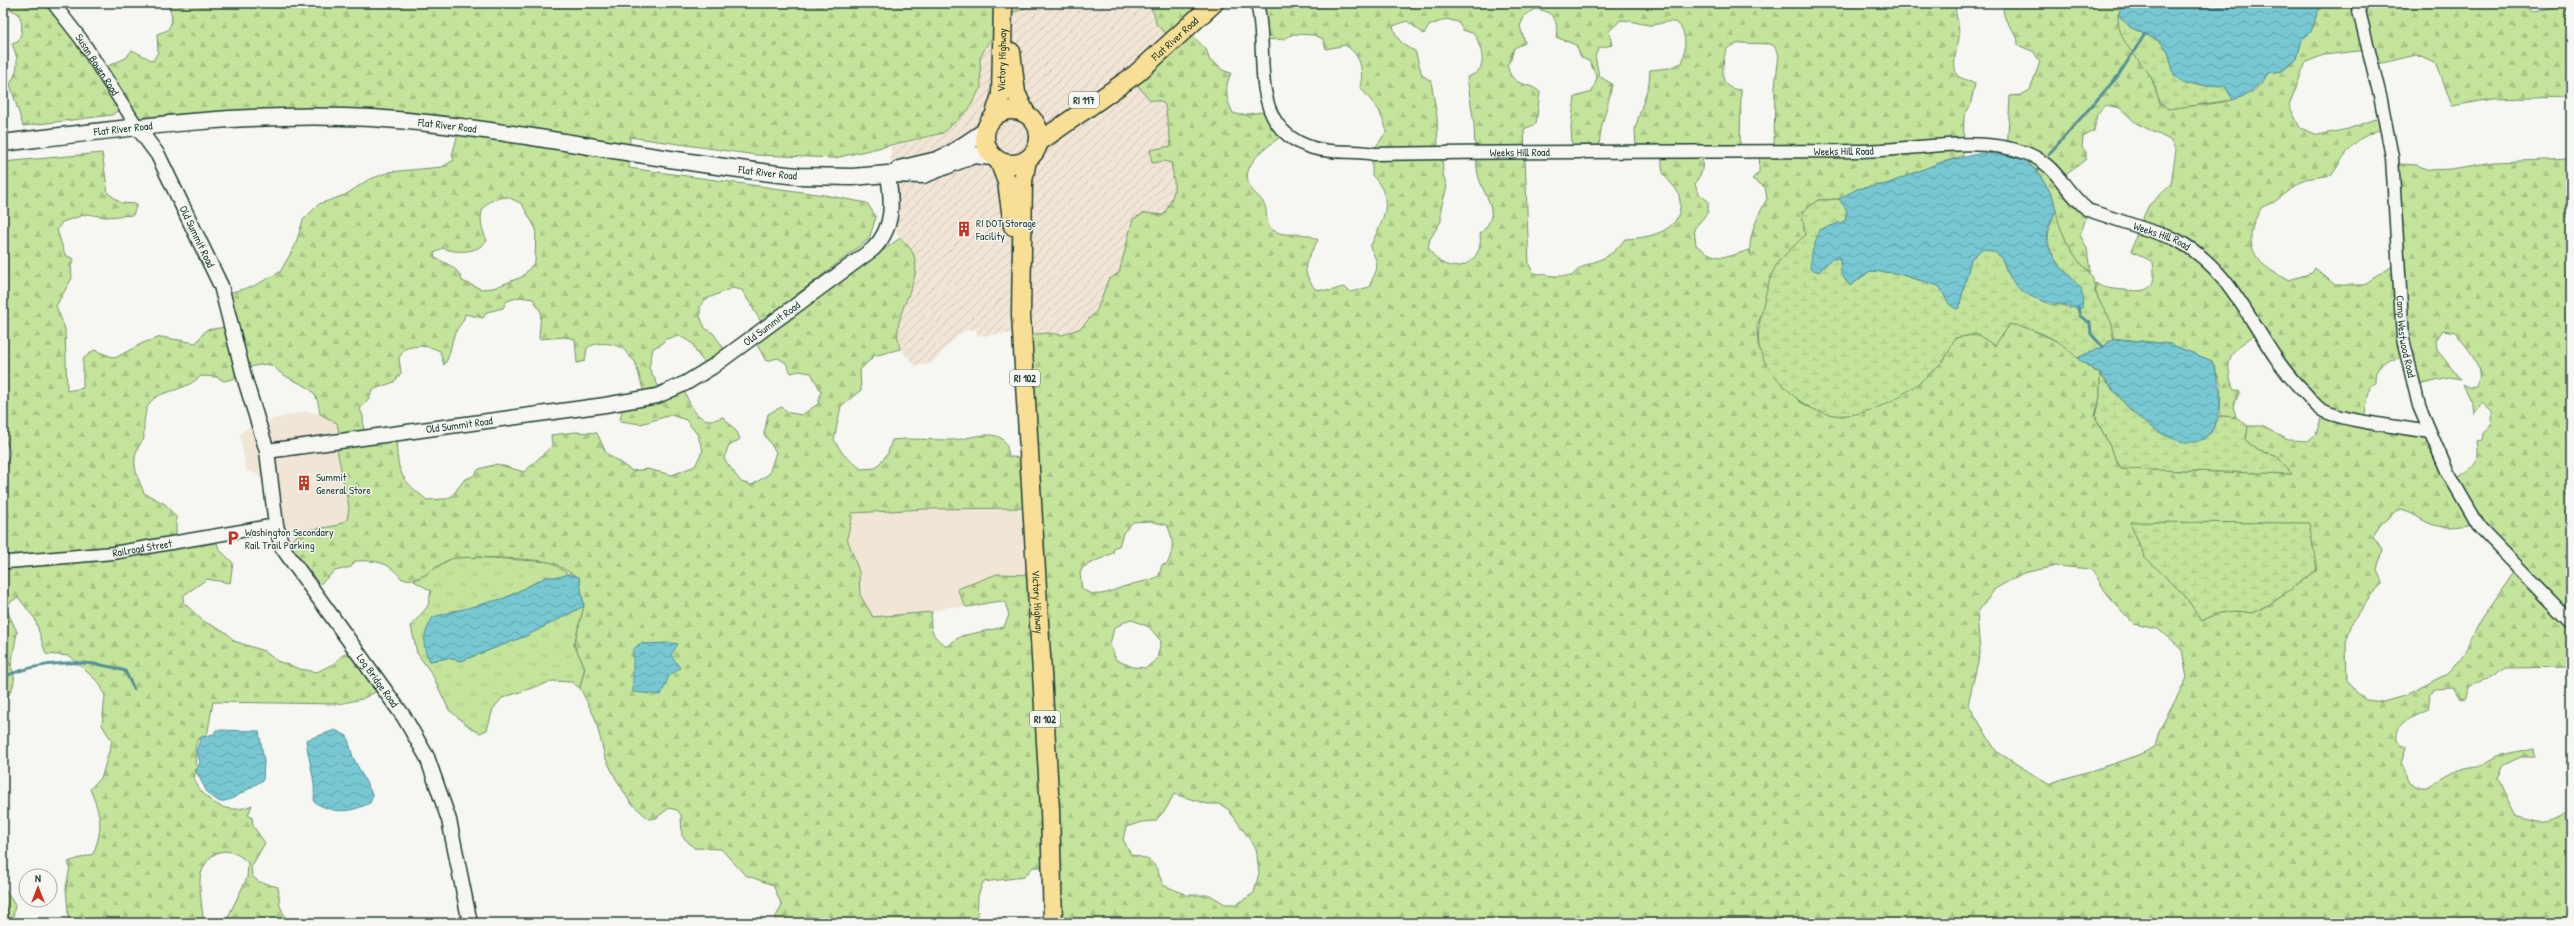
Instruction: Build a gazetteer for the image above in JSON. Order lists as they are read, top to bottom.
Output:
{
  "streets": {
    "main road": [
      "Flat River Road",
      "Victory Highway",
      "RI 117",
      "RI 102"
    ],
    "street": [
      "Susan Bowen Road",
      "Weeks Hill Road",
      "Old Summit Road",
      "Camp Westwood Road",
      "Railroad Street",
      "Log Bridge Road"
    ]
  },
  "crossings": [
    ["Flat River Road", "Victory Highway"],
    ["Flat River Road", "Susan Bowen Road"],
    ["Flat River Road", "Old Summit Road"],
    ["Susan Bowen Road", "Old Summit Road"],
    ["Weeks Hill Road", "Camp Westwood Road"],
    ["Old Summit Road", "Log Bridge Road"],
    ["Railroad Street", "Log Bridge Road"]
  ],
  "places": {
    "building": ["RI DOT Storage Facility", "Summit General Store"],
    "parking": ["Washington Secondary Rail Trail Parking"]
  },
  "north": "top"
}
